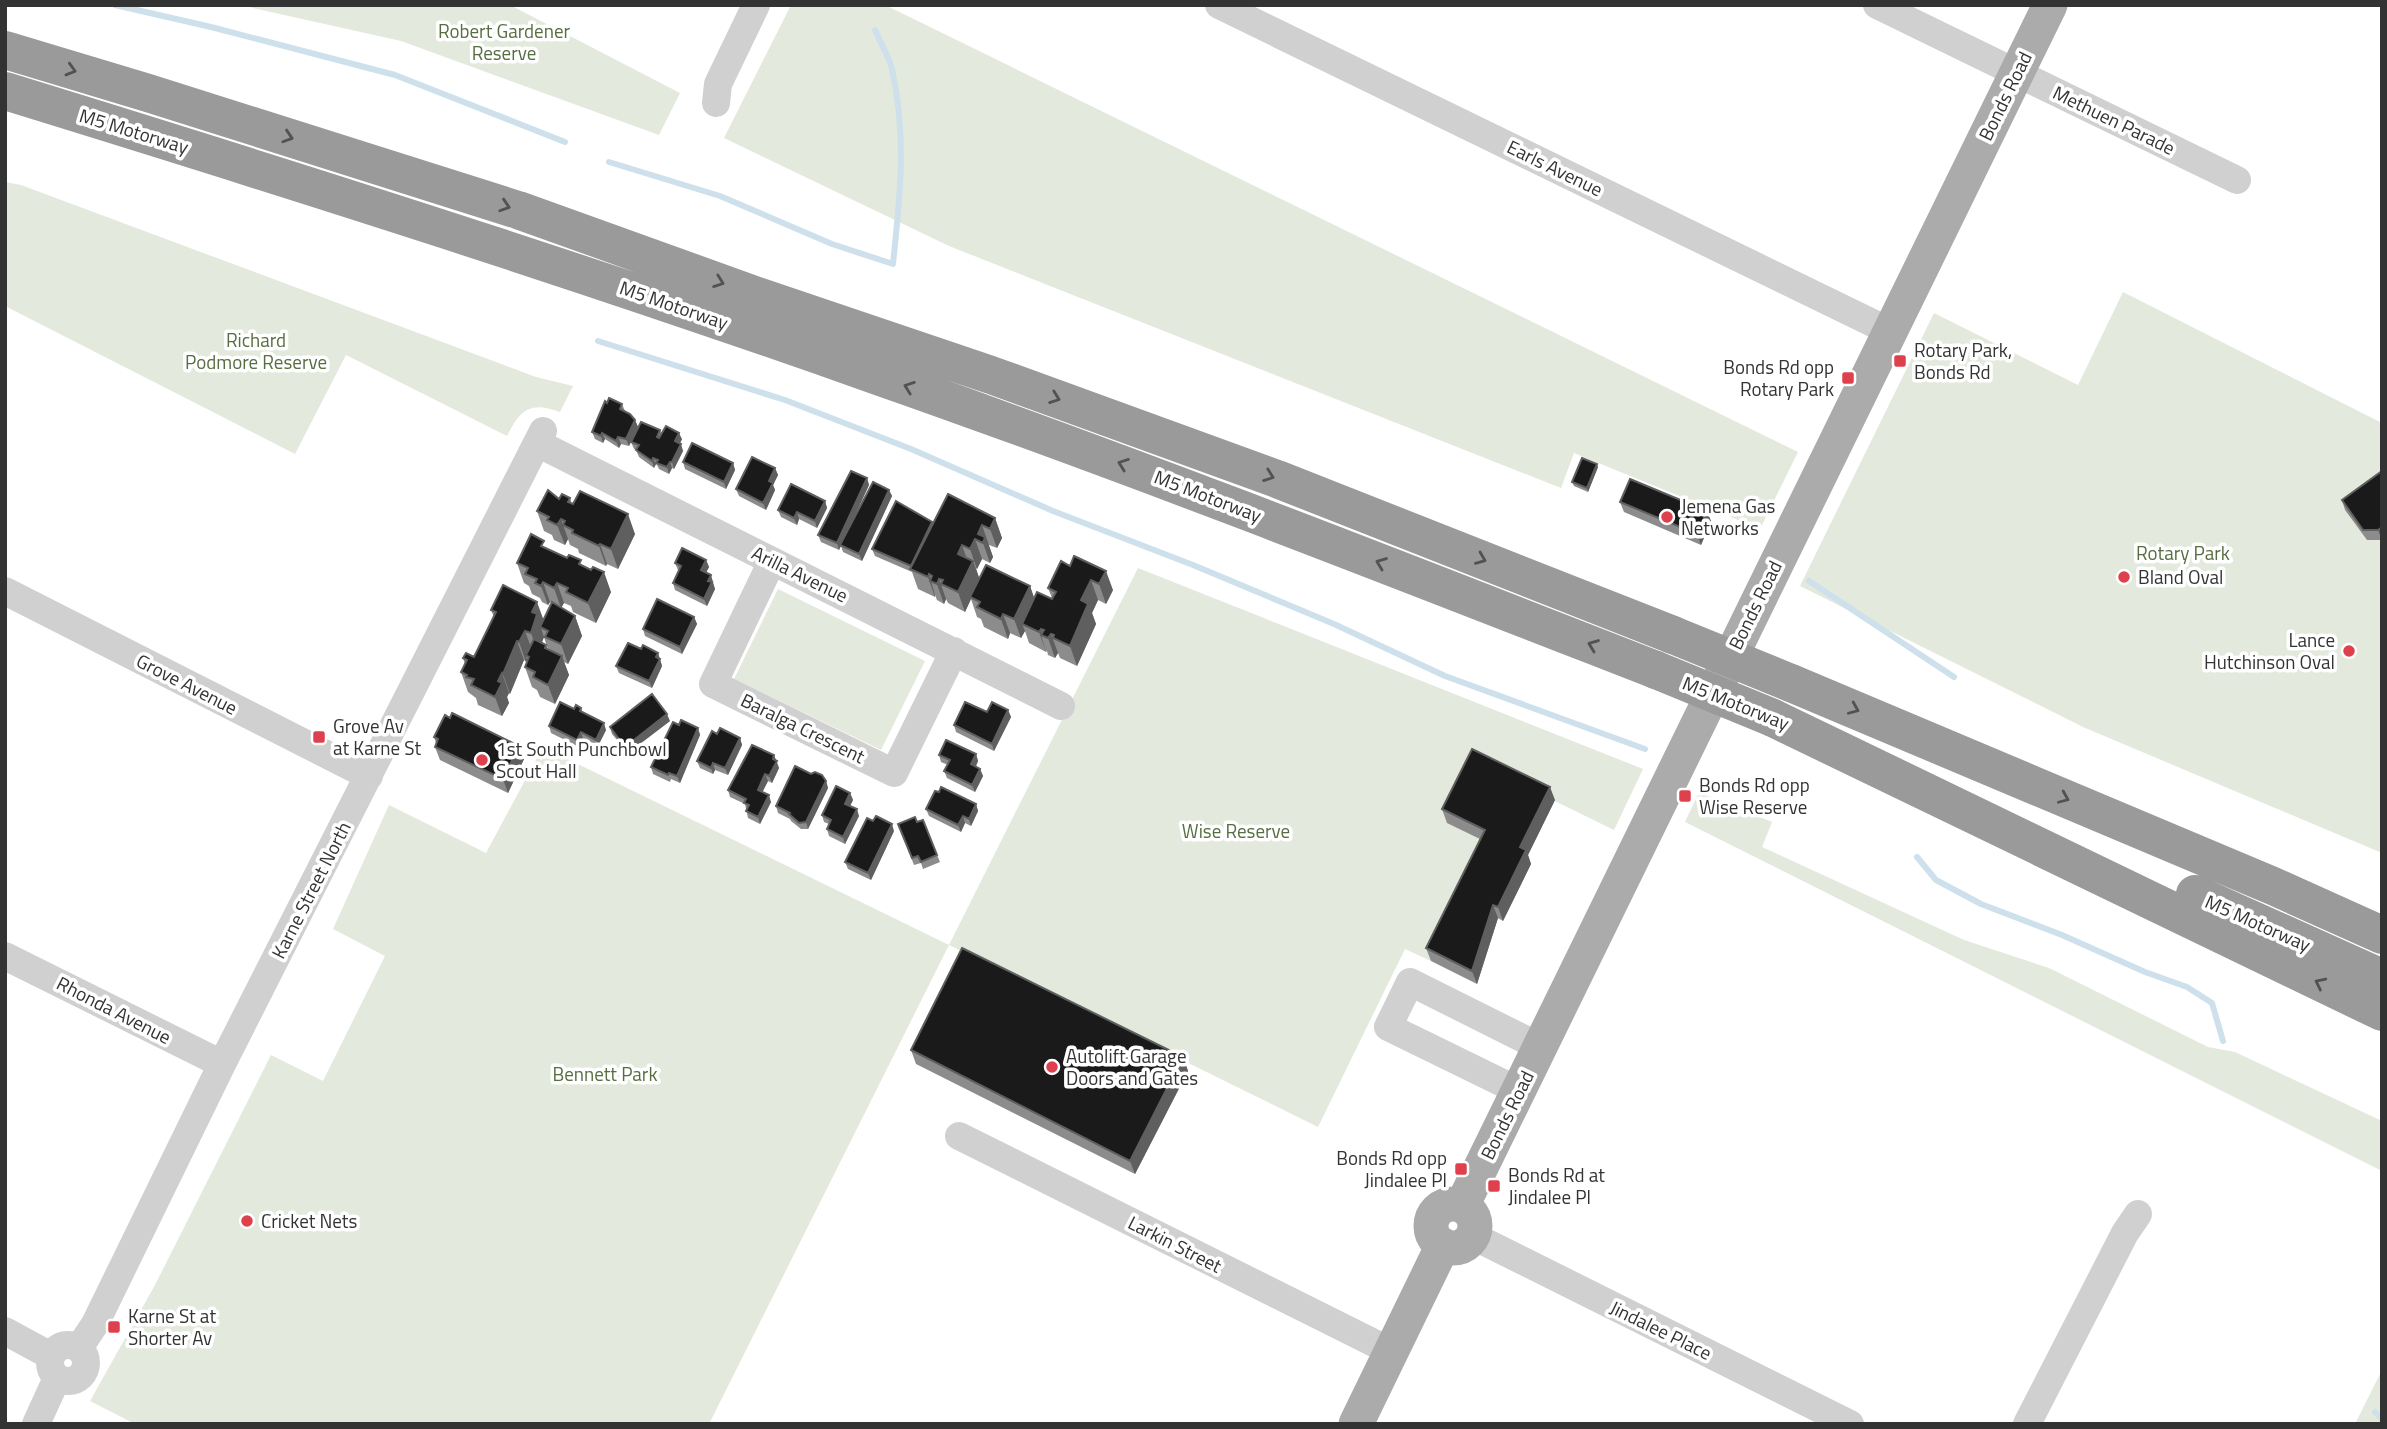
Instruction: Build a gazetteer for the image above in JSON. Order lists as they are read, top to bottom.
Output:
{
  "streets": {
    "highway": ["M5 Motorway"],
    "main road": ["Bonds Road"],
    "street": [
      "Methuen Parade",
      "Earls Avenue",
      "Arilla Avenue",
      "Grove Avenue",
      "Baralga Crescent",
      "Karne Street North",
      "Rhonda Avenue",
      "Larkin Street",
      "Jindalee Place"
    ]
  },
  "crossings": [
    ["Bonds Road", "Methuen Parade"],
    ["Bonds Road", "Earls Avenue"],
    ["Bonds Road", "Larkin Street"],
    ["Bonds Road", "Jindalee Place"],
    ["Arilla Avenue", "Baralga Crescent"],
    ["Arilla Avenue", "Karne Street North"],
    ["Grove Avenue", "Karne Street North"],
    ["Karne Street North", "Rhonda Avenue"]
  ],
  "parks": [
    "Robert Gardener Reserve",
    "Richard Podmore Reserve",
    "Rotary Park",
    "Wise Reserve",
    "Bennett Park"
  ],
  "places": {
    "transit": [
      "Rotary Park, Bonds Rd",
      "Bonds Rd opp Rotary Park",
      "Grove Av at Karne St",
      "Bonds Rd opp Wise Reserve",
      "Bonds Rd opp Jindalee Pl",
      "Bonds Rd at Jindalee Pl",
      "Karne St at Shorter Av"
    ],
    "other": [
      "Jemena Gas Networks",
      "Bland Oval",
      "Lance Hutchinson Oval",
      "1st South Punchbowl Scout Hall",
      "Autolift Garage Doors and Gates",
      "Cricket Nets"
    ]
  }
}
